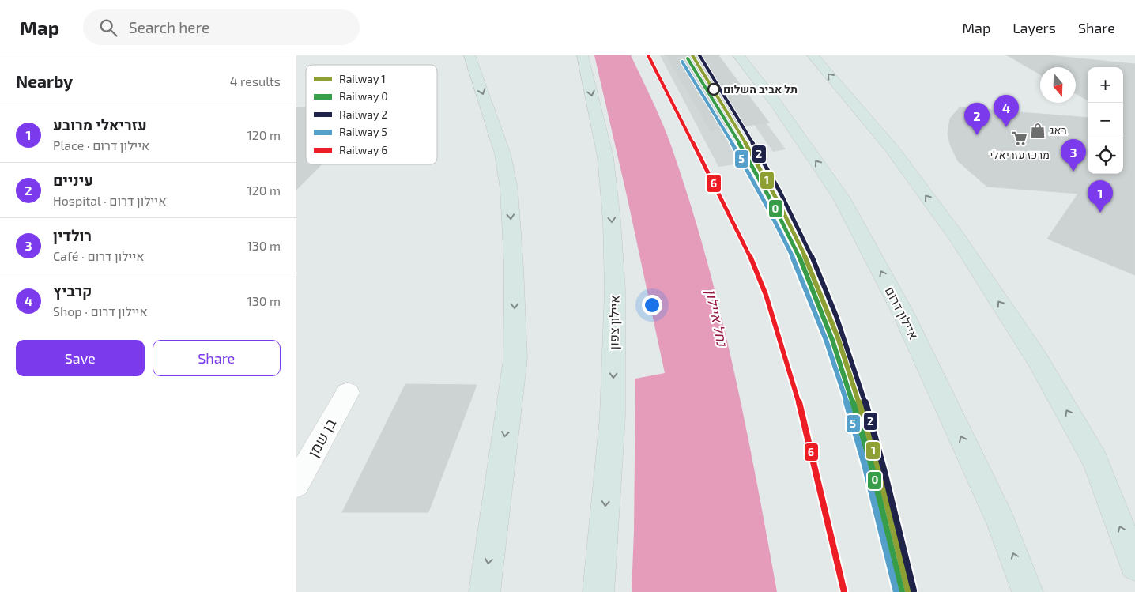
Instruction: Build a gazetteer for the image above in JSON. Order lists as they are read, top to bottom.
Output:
{
  "streets": {
    "highway": ["איילון דרום", "איילון צפון"],
    "street": ["בן שמן"]
  },
  "water": ["נחל איילון"],
  "places": {
    "other": ["תל אביב השלום"],
    "shop": ["באג"],
    "supermarket": ["מרכז עזריאלי"]
  },
  "lines": [
    "rail line 1",
    "rail line 2",
    "rail line 6",
    "rail line 0",
    "rail line 5"
  ],
  "legend": [
    "Railway 1",
    "Railway 0",
    "Railway 2",
    "Railway 5",
    "Railway 6"
  ],
  "north": "bottom",
  "page": {
    "header": "Map",
    "search": "Search here",
    "nav": ["Map", "Layers", "Share"],
    "heading": ["Nearby", "4 results"],
    "map_buttons": ["+", "−"],
    "pins": [
      "4",
      "2",
      "3",
      "1"
    ],
    "list": [
      {
        "mark": "1",
        "name": "עזריאלי מרובע",
        "note": "Place · איילון דרום",
        "value": "120 m"
      },
      {
        "mark": "2",
        "name": "עיניים",
        "note": "Hospital · איילון דרום",
        "value": "120 m"
      },
      {
        "mark": "3",
        "name": "רולדין",
        "note": "Café · איילון דרום",
        "value": "130 m"
      },
      {
        "mark": "4",
        "name": "קרביץ",
        "note": "Shop · איילון דרום",
        "value": "130 m"
      }
    ],
    "buttons": ["Save", "Share"]
  }
}
